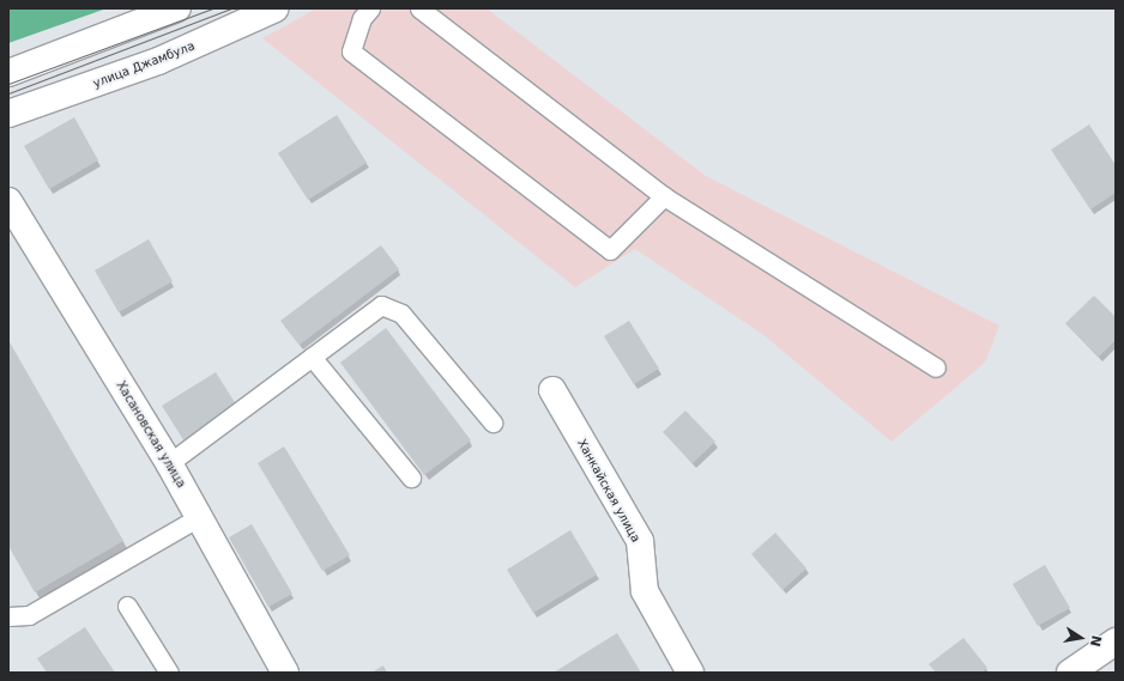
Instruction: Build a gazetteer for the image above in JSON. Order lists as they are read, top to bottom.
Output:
{
  "streets": {
    "street": ["улица Джамбула", "Хасановская улица", "Ханкайская улица"]
  },
  "north": "right"
}
